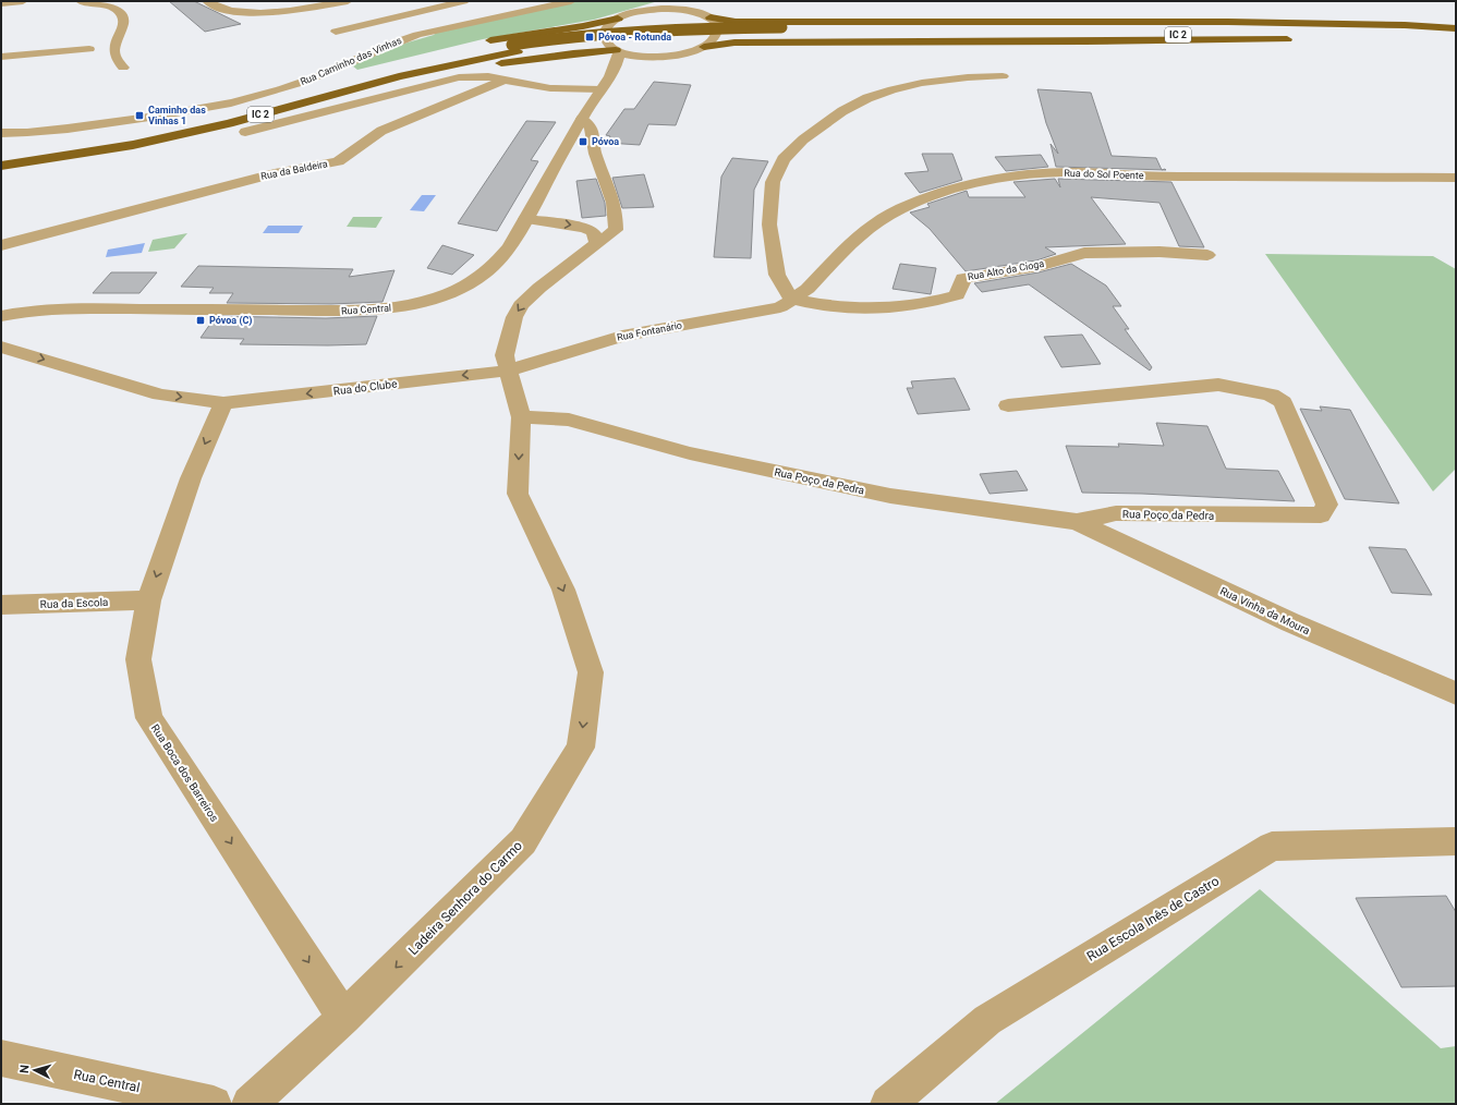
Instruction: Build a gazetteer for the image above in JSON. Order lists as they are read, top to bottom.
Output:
{
  "streets": {
    "highway": ["IC 2"],
    "street": [
      "Rua Caminho das Vinhas",
      "Rua da Baldeira",
      "Rua do Sol Poente",
      "Rua Alto da Cioga",
      "Rua Central",
      "Rua Fontanário",
      "Rua do Clube",
      "Rua Poço da Pedra",
      "Rua da Escola",
      "Rua Vinha da Moura",
      "Rua Boca dos Barreiros",
      "Ladeira Senhora do Carmo",
      "Rua Escola Inês de Castro"
    ]
  },
  "crossings": [
    ["Rua do Sol Poente", "Rua Alto da Cioga"],
    ["Rua do Sol Poente", "Rua Fontanário"],
    ["Rua Alto da Cioga", "Rua Fontanário"],
    ["Rua Central", "Ladeira Senhora do Carmo"],
    ["Rua Fontanário", "Rua do Clube"],
    ["Rua Fontanário", "Ladeira Senhora do Carmo"],
    ["Rua do Clube", "Rua Boca dos Barreiros"],
    ["Rua do Clube", "Ladeira Senhora do Carmo"],
    ["Rua Poço da Pedra", "Rua Vinha da Moura"],
    ["Rua Poço da Pedra", "Ladeira Senhora do Carmo"],
    ["Rua da Escola", "Rua Boca dos Barreiros"],
    ["Rua Boca dos Barreiros", "Ladeira Senhora do Carmo"]
  ],
  "one_way": ["Rua Boca dos Barreiros", "Ladeira Senhora do Carmo"],
  "places": {
    "transit": [
      "Póvoa - Rotunda",
      "Caminho das Vinhas 1",
      "Póvoa",
      "Póvoa (C)"
    ]
  },
  "north": "left"
}
